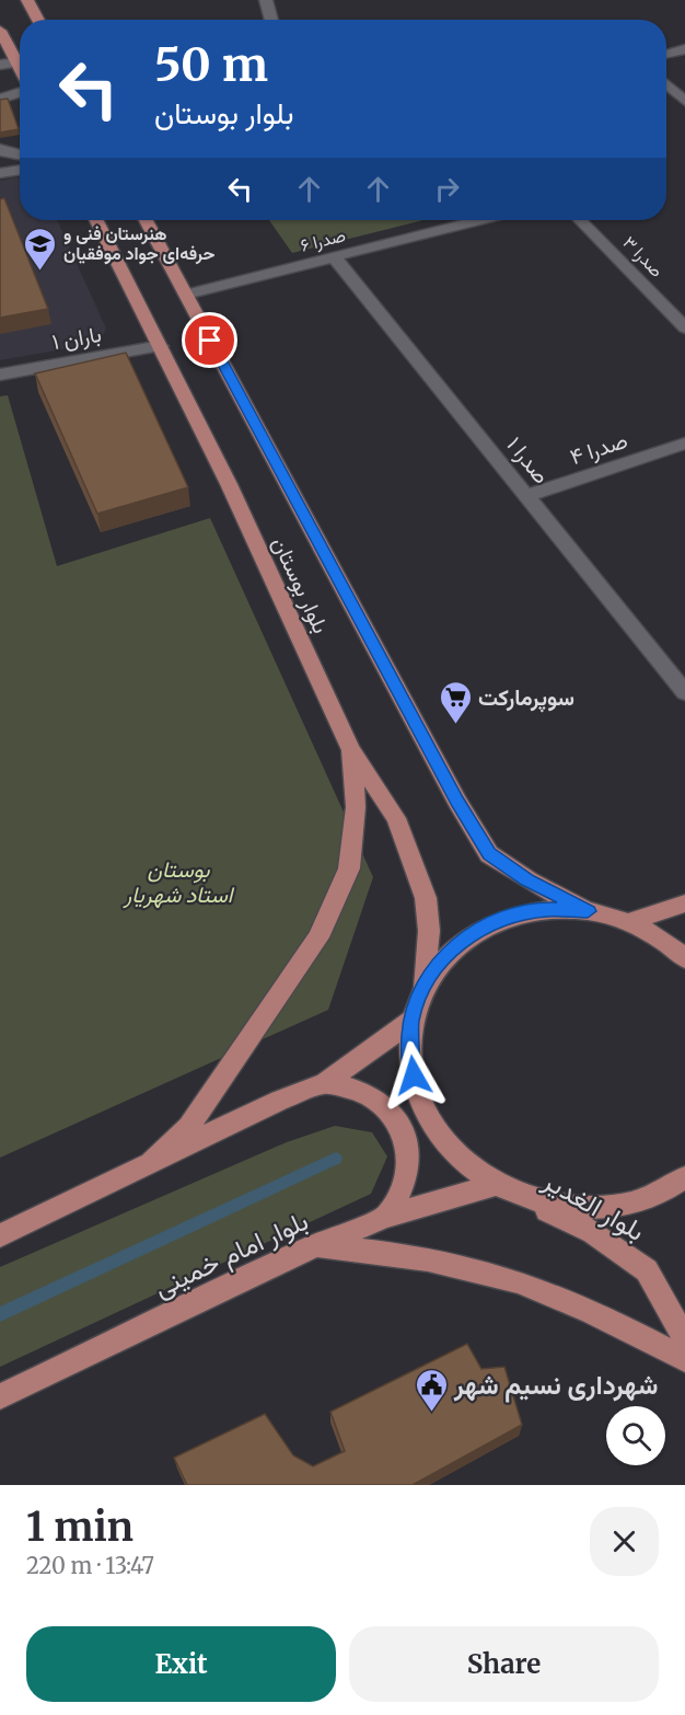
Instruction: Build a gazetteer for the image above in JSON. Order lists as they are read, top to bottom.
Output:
{
  "streets": {
    "main road": ["بلوار بوستان", "بلوار الغدیر", "بلوار امام خمینی"],
    "street": [
      "صدرا ۶",
      "صدرا ۳",
      "باران ۱",
      "صدرا ۴",
      "صدرا ۱"
    ]
  },
  "crossings": [
    ["صدرا ۶", "صدرا ۱"],
    ["صدرا ۶", "بلوار بوستان"],
    ["باران ۱", "بلوار بوستان"],
    ["صدرا ۴", "صدرا ۱"],
    ["بلوار الغدیر", "بلوار امام خمینی"]
  ],
  "parks": ["بوستان استاد شهریار"],
  "places": {
    "school or university": ["هنرستان فنی و حرفه‌ای جواد موفقیان"],
    "supermarket": ["سوپرمارکت"],
    "public building": ["شهرداری نسیم شهر"]
  },
  "page": {
    "turn": ["50 m", "بلوار بوستان"],
    "heading": ["1 min", "220 m · 13:47"],
    "buttons": ["Exit", "Share"]
  }
}
